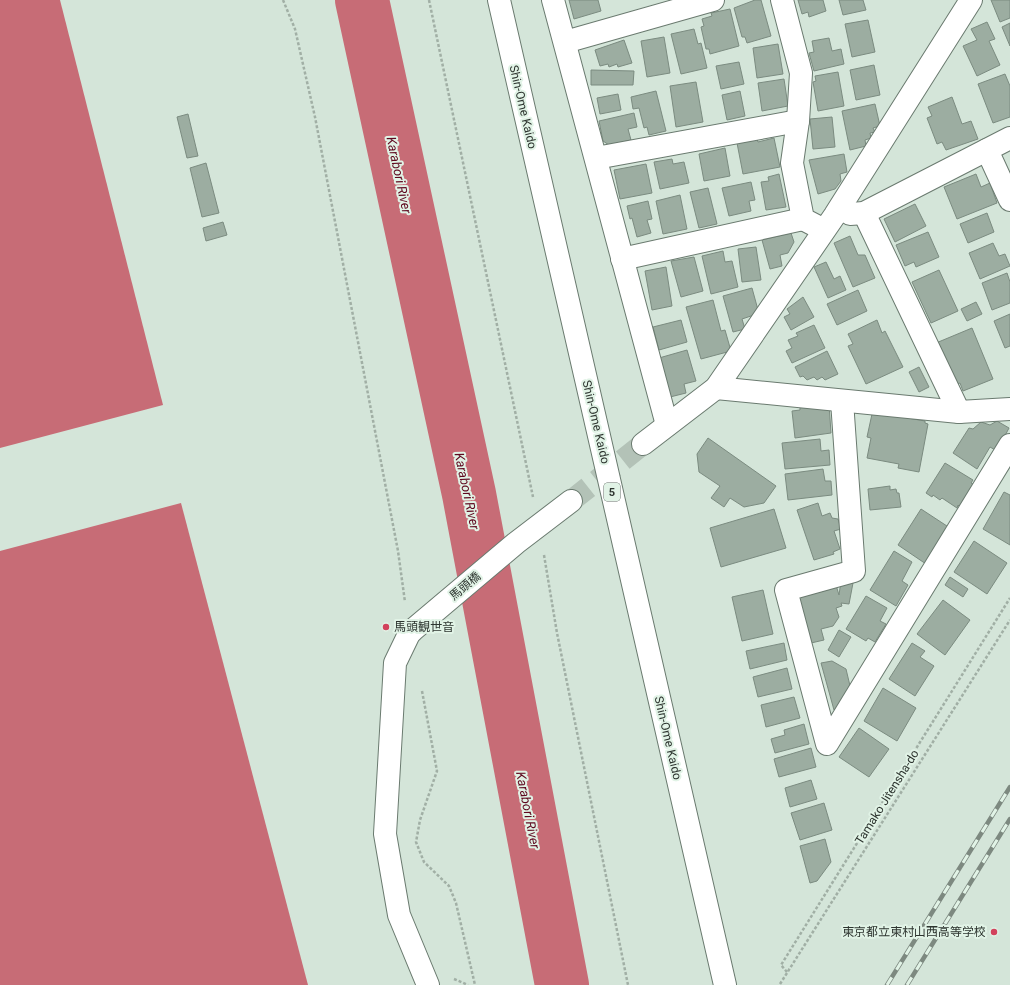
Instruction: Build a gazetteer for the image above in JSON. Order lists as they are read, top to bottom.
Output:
{
  "streets": {
    "street": ["Shin-Ome Kaido", "5", "馬頭橋"],
    "path": ["Tamako Jitensha-do"]
  },
  "water": ["Karabori River"],
  "places": ["馬頭観世音", "東京都立東村山西高等学校"]
}
